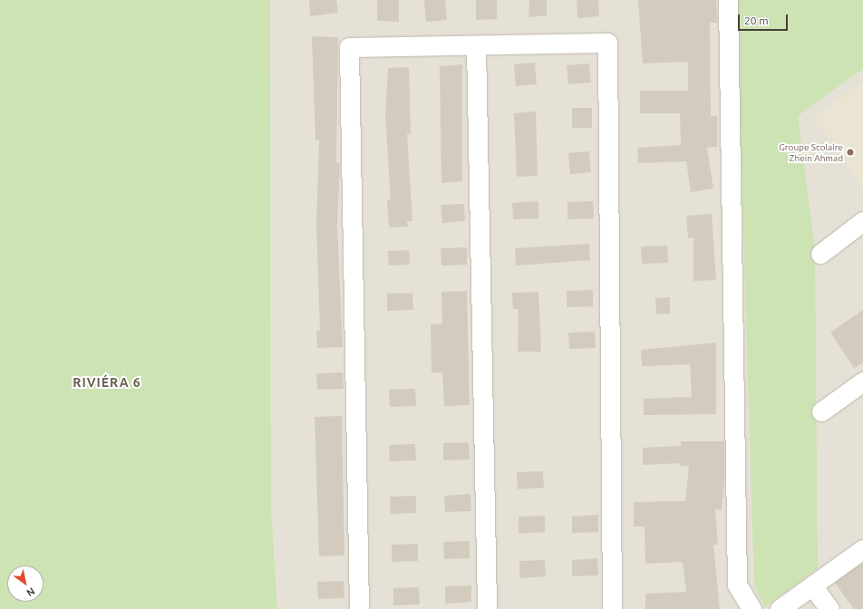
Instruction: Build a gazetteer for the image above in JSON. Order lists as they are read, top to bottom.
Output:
{
  "districts": ["RIVIÉRA 6"],
  "places": ["Groupe Scolaire Zhein Ahmad"],
  "scale_bar": "20 m",
  "north": "bottom right"
}
